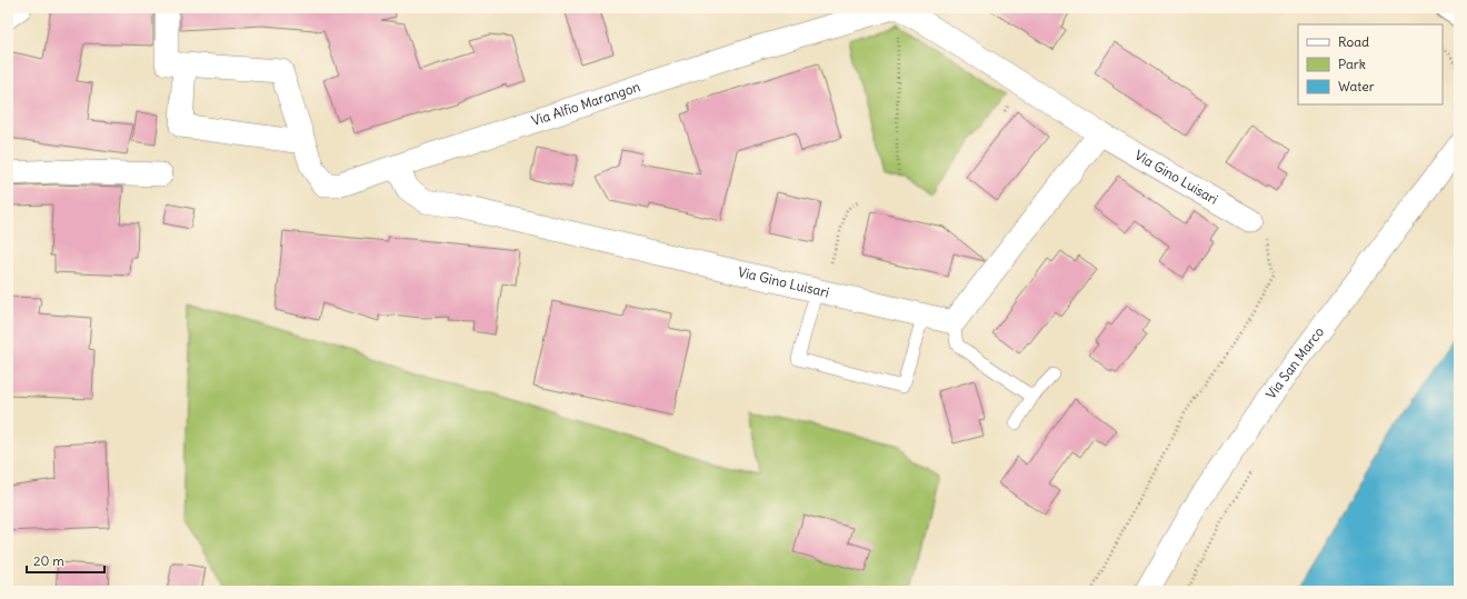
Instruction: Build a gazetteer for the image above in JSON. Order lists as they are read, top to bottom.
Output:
{
  "streets": {
    "street": ["Via Alfio Marangon", "Via Gino Luisari", "Via San Marco"]
  },
  "crossings": [
    ["Via Alfio Marangon", "Via Gino Luisari"]
  ],
  "legend": ["Road", "Park", "Water"],
  "scale_bar": "20 m"
}
